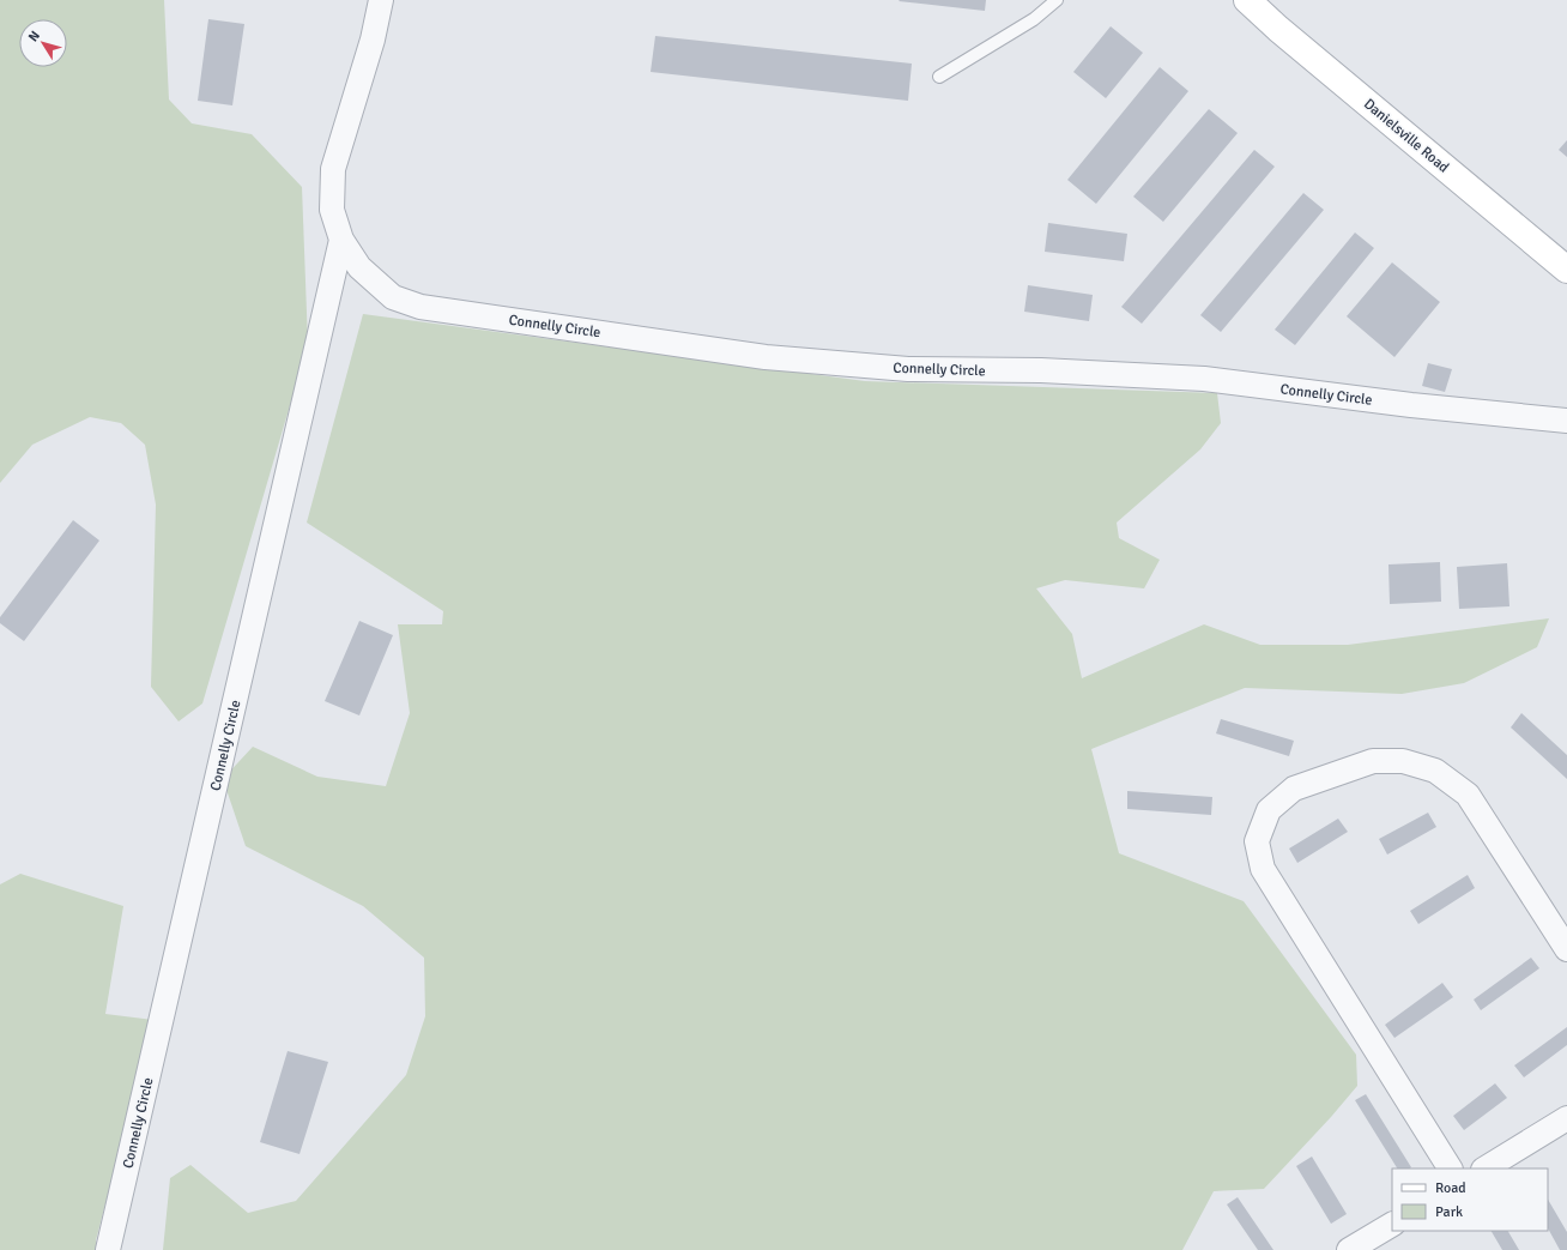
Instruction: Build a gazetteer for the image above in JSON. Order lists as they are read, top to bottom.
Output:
{
  "streets": {
    "main road": ["Danielsville Road"],
    "street": ["Connelly Circle"]
  },
  "legend": ["Road", "Park"],
  "north": "top left"
}
